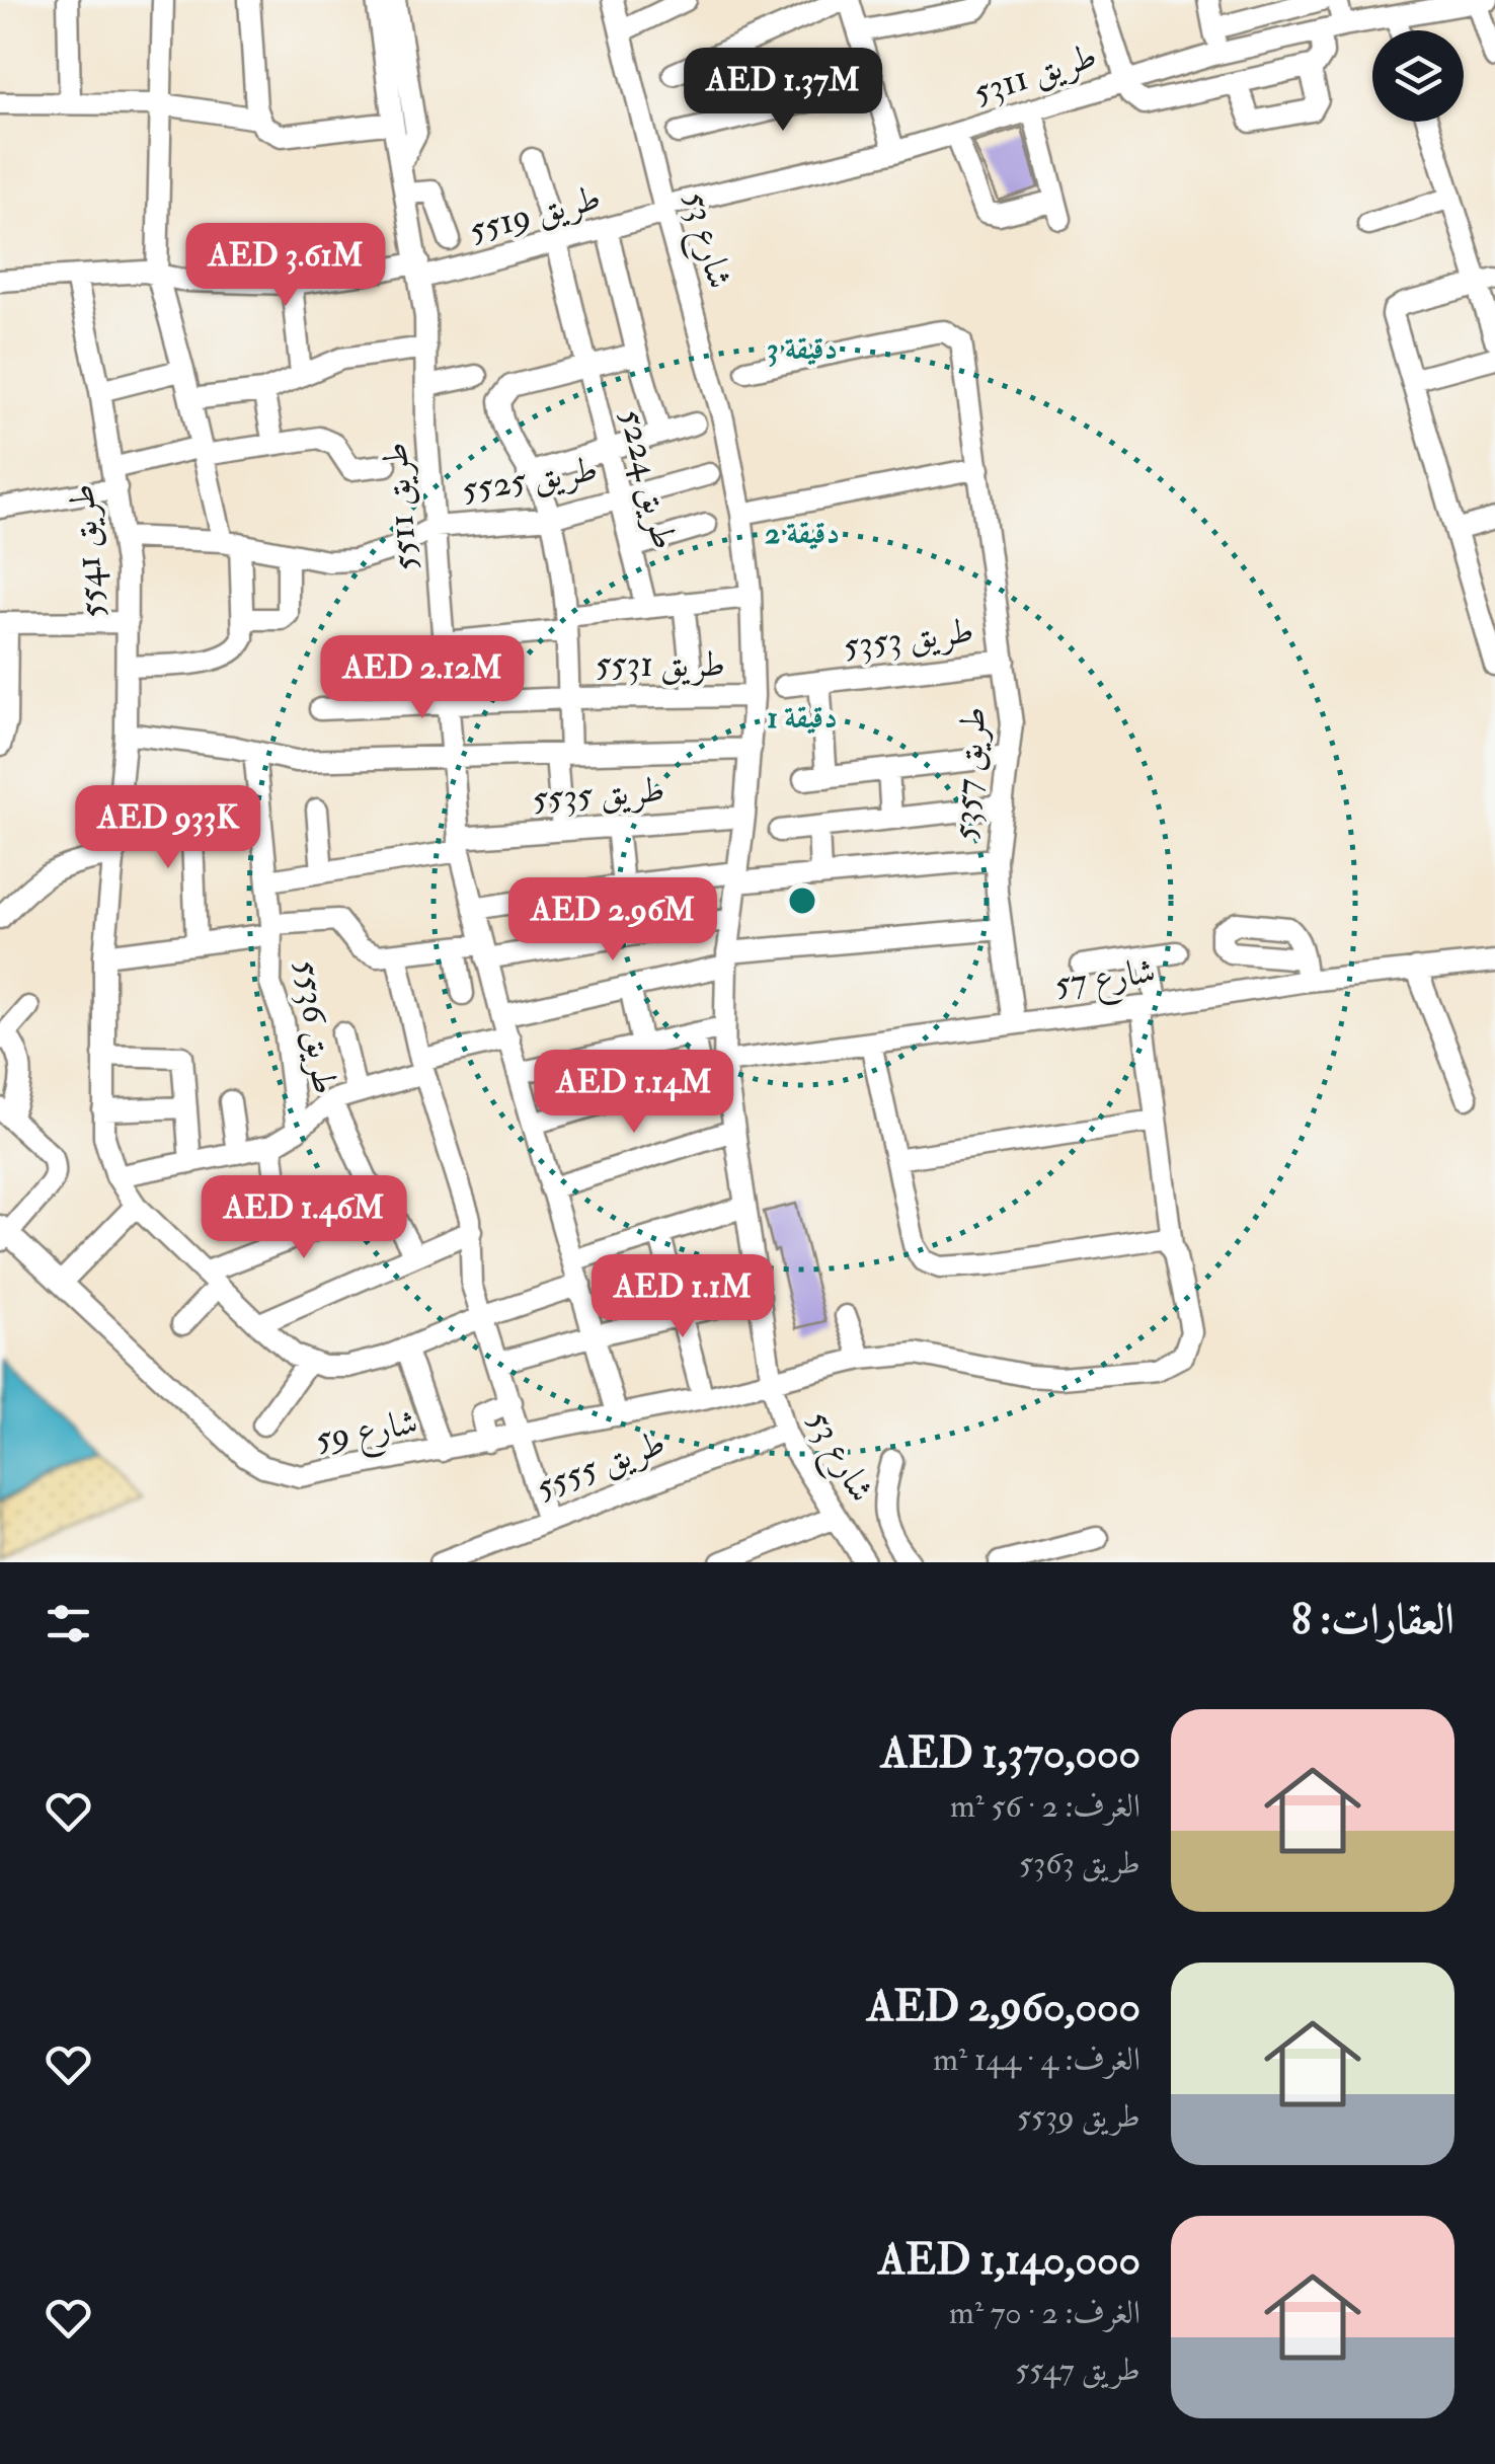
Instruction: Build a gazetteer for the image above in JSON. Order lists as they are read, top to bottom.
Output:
{
  "streets": {
    "street": [
      "طريق 5311",
      "طريق 5519",
      "شارع 53",
      "طريق 5525",
      "طريق 5224",
      "طريق 5511",
      "طريق 5541",
      "طريق 5353",
      "طريق 5531",
      "طريق 5357",
      "طريق 5535",
      "شارع 57",
      "طريق 5536",
      "شارع 59",
      "طريق 5555"
    ]
  },
  "crossings": [
    ["طريق 5311", "طريق 5519"],
    ["طريق 5311", "شارع 53"],
    ["طريق 5519", "شارع 53"],
    ["طريق 5519", "طريق 5224"],
    ["طريق 5519", "طريق 5511"],
    ["طريق 5519", "طريق 5541"],
    ["شارع 53", "طريق 5531"],
    ["شارع 53", "طريق 5535"],
    ["شارع 53", "شارع 57"],
    ["شارع 53", "شارع 59"],
    ["شارع 53", "طريق 5555"],
    ["طريق 5525", "طريق 5224"],
    ["طريق 5525", "طريق 5511"],
    ["طريق 5525", "طريق 5541"],
    ["طريق 5511", "طريق 5531"],
    ["طريق 5511", "طريق 5535"],
    ["طريق 5511", "شارع 57"],
    ["طريق 5511", "شارع 59"],
    ["طريق 5541", "طريق 5536"],
    ["طريق 5353", "طريق 5357"],
    ["طريق 5357", "شارع 57"],
    ["طريق 5535", "طريق 5536"]
  ],
  "page": {
    "price": [
      "AED 1.37M",
      "AED 3.61M",
      "AED 2.12M",
      "AED 933K",
      "AED 2.96M",
      "AED 1.14M",
      "AED 1.46M",
      "AED 1.1M"
    ],
    "heading": "العقارات: 8",
    "list": [
      {
        "name": "AED 1,370,000",
        "note": "الغرف: 2 · 56 m² · طريق 5363"
      },
      {
        "name": "AED 2,960,000",
        "note": "الغرف: 4 · 144 m² · طريق 5539"
      },
      {
        "name": "AED 1,140,000",
        "note": "الغرف: 2 · 70 m² · طريق 5547"
      }
    ]
  },
  "rings": ["3 دقيقة", "2 دقيقة", "1 دقيقة"]
}
